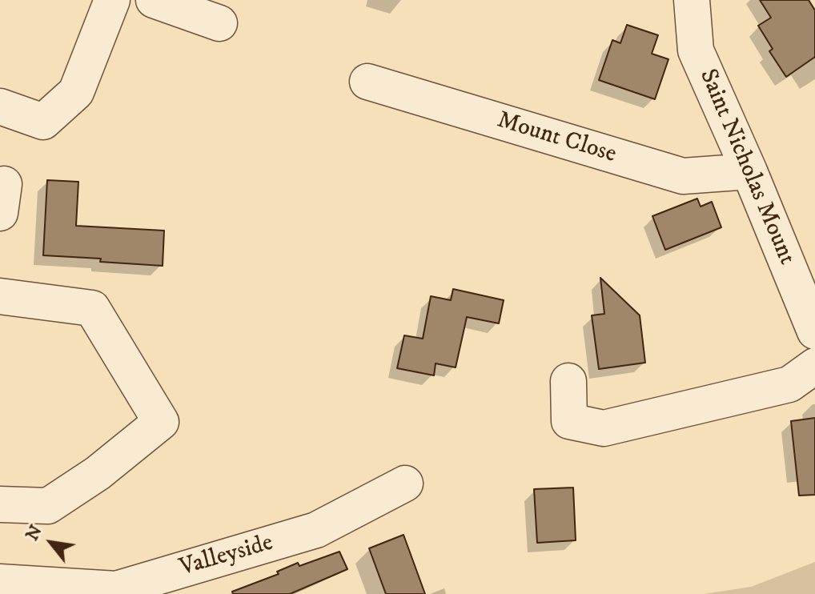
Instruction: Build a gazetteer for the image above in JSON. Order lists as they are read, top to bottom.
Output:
{
  "streets": {
    "street": ["Mount Close", "Saint Nicholas Mount", "Valleyside"]
  },
  "crossings": [
    ["Mount Close", "Saint Nicholas Mount"]
  ],
  "north": "top left"
}
